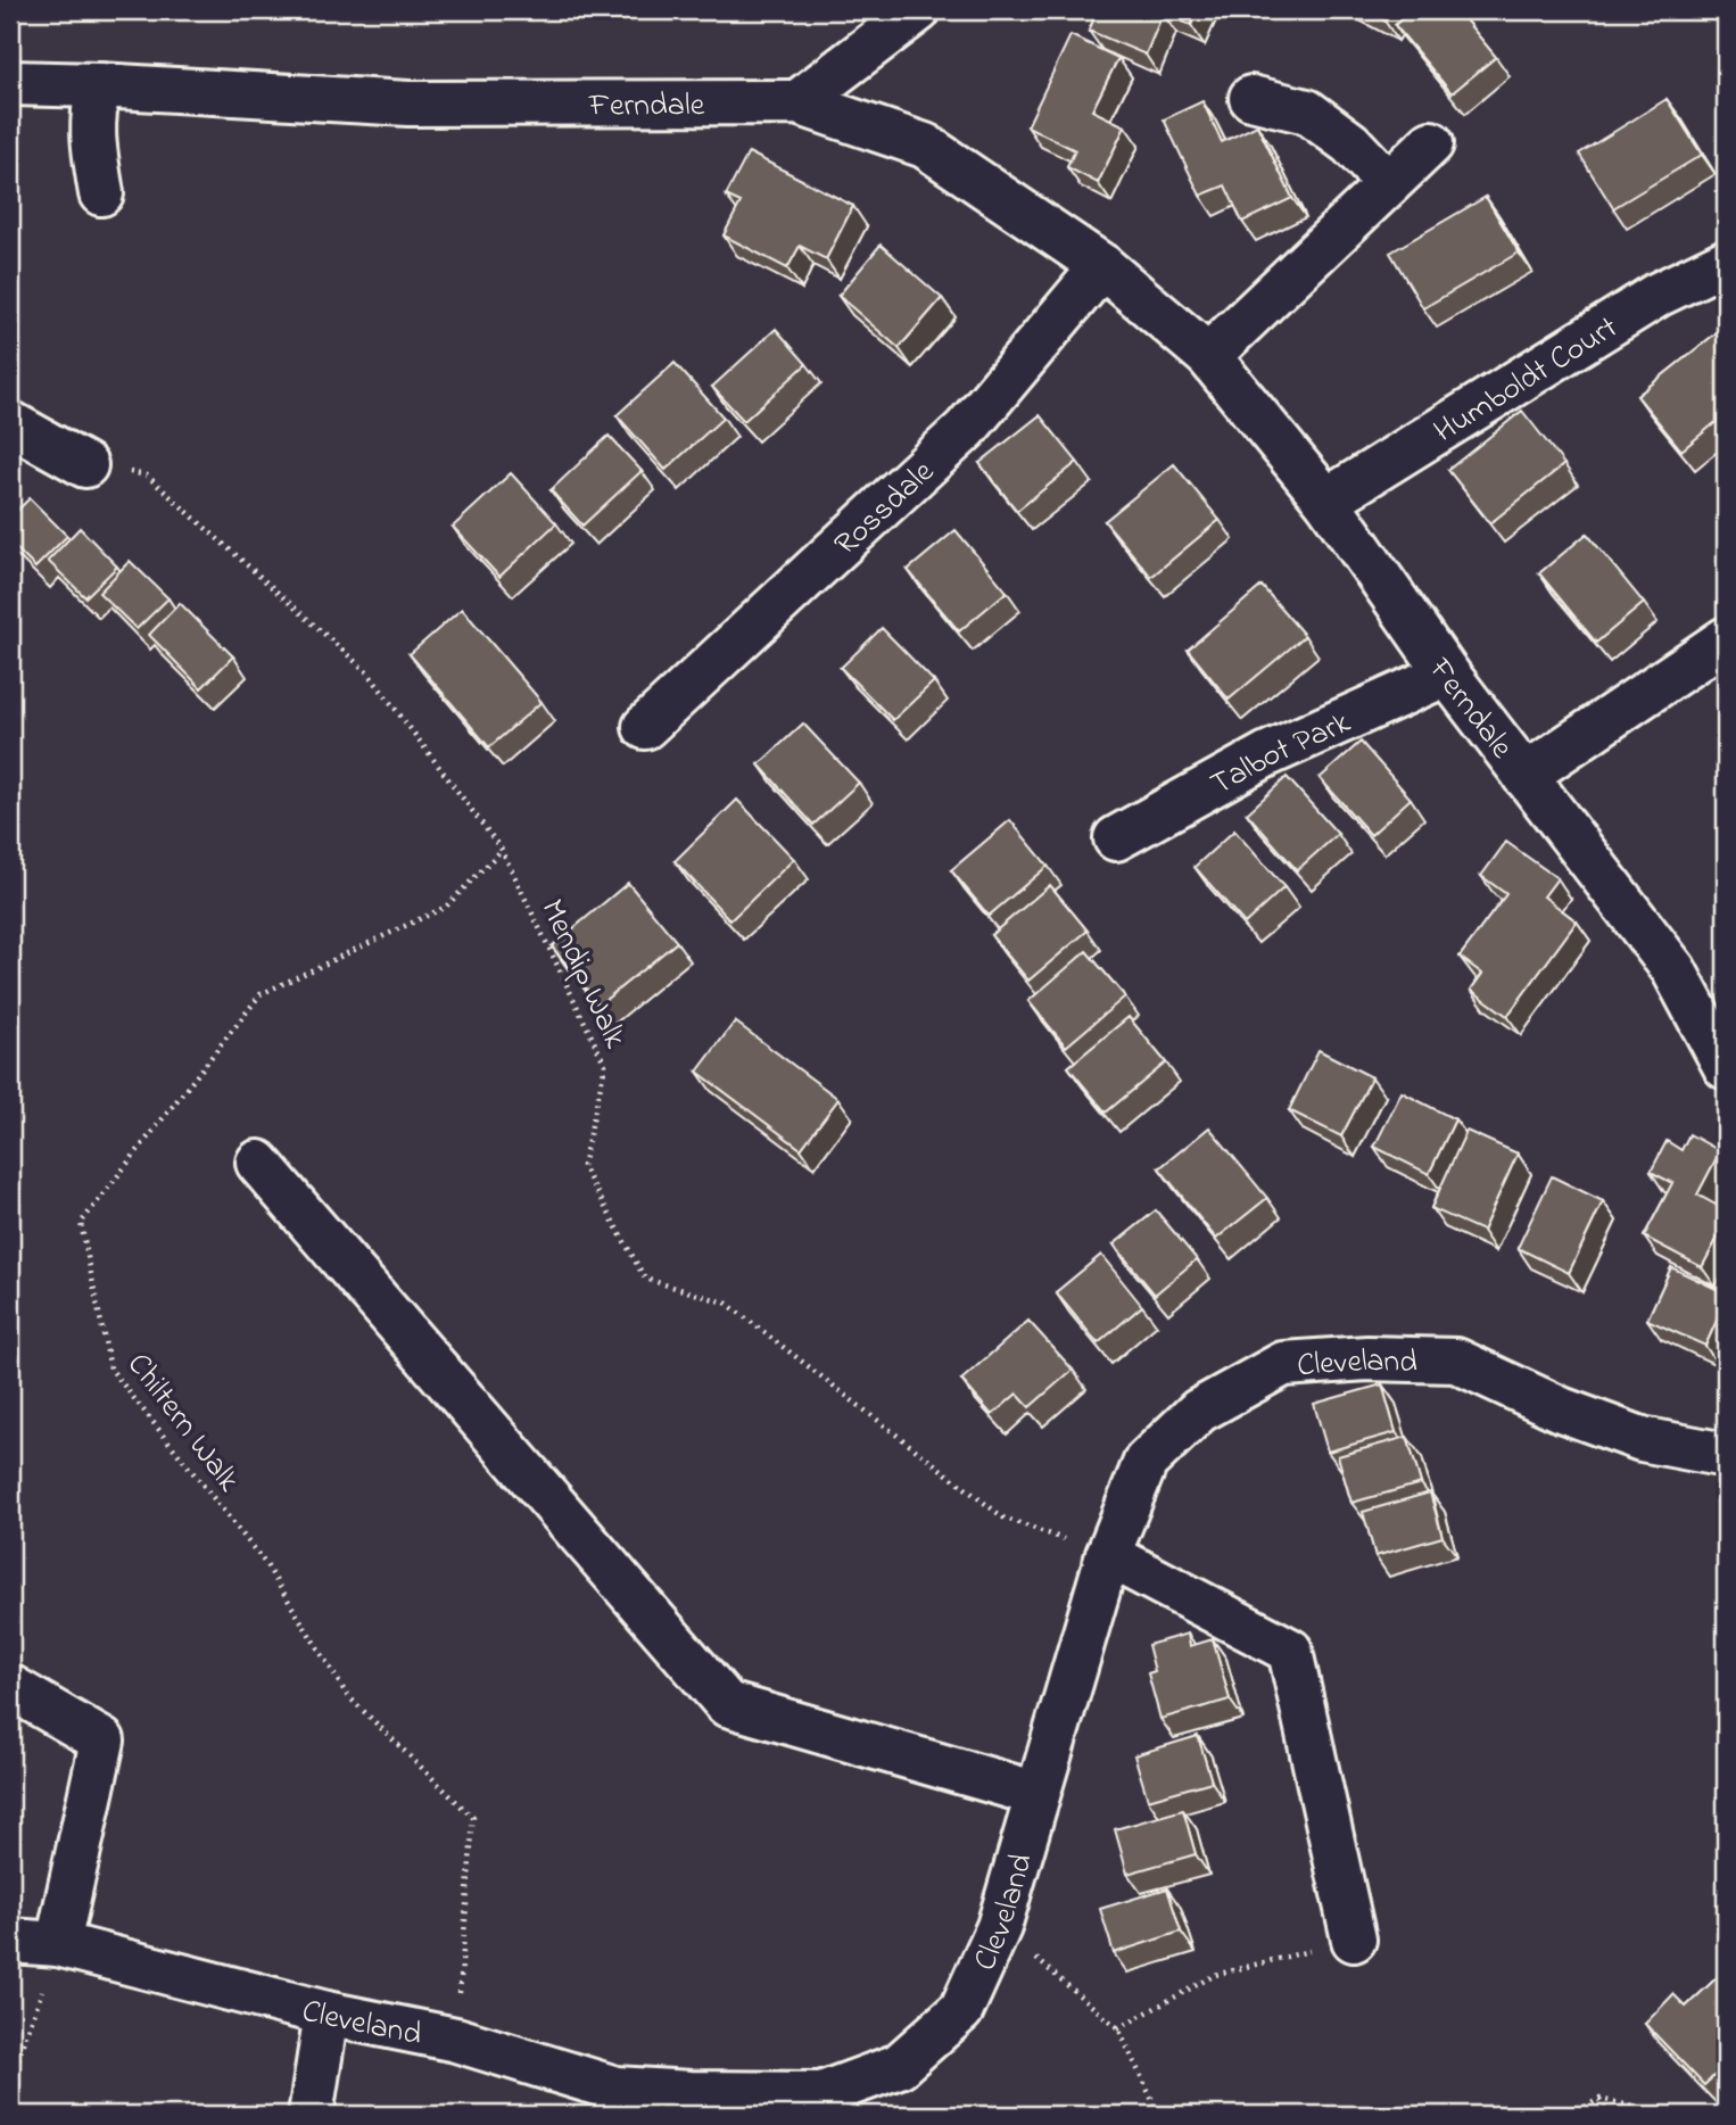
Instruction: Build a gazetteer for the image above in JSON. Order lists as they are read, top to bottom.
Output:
{
  "streets": {
    "street": [
      "Ferndale",
      "Humboldt Court",
      "Rossdale",
      "Talbot Park",
      "Cleveland"
    ],
    "path": ["Mendip Walk", "Chiltern Walk"]
  },
  "crossings": [
    ["Ferndale", "Humboldt Court"],
    ["Ferndale", "Rossdale"],
    ["Ferndale", "Talbot Park"],
    ["Mendip Walk", "Cleveland"],
    ["Mendip Walk", "Chiltern Walk"],
    ["Cleveland", "Chiltern Walk"]
  ]
}
